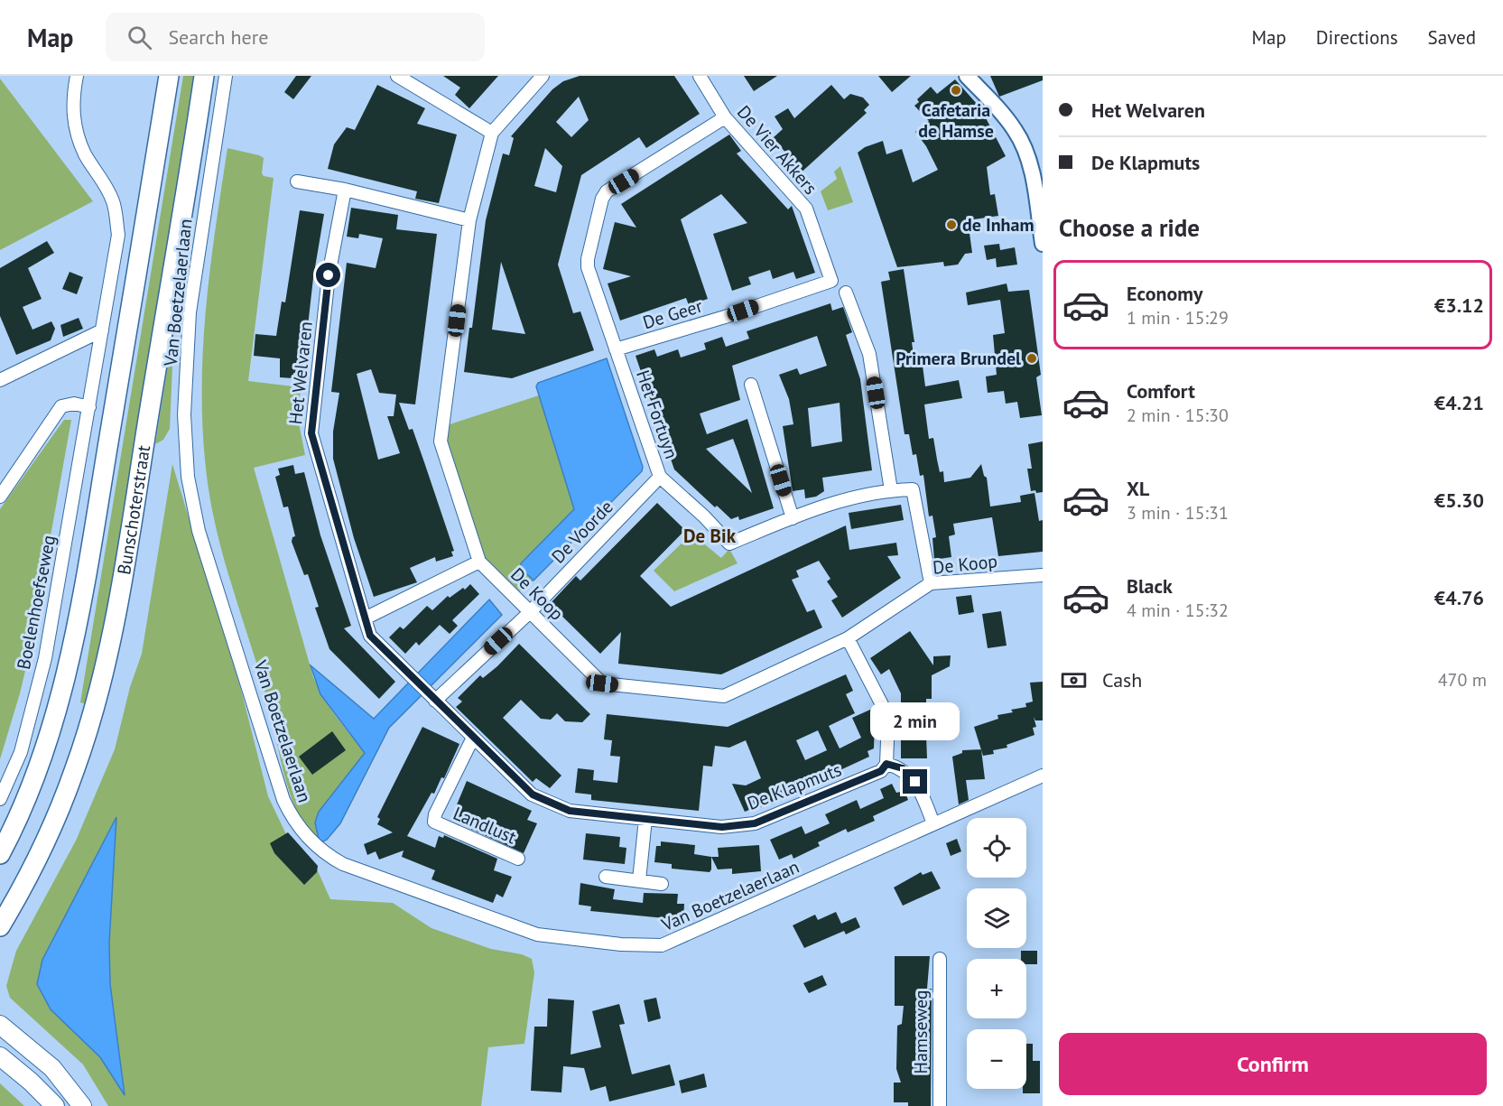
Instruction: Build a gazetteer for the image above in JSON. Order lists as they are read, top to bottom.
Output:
{
  "streets": {
    "main road": ["Bunschoterstraat"],
    "street": [
      "De Vier Akkers",
      "Van Boetzelaerlaan",
      "De Geer",
      "Het Welvaren",
      "Het Fortuyn",
      "De Voorde",
      "De Koop",
      "Boelenhoefseweg",
      "De Klapmuts",
      "Landlust",
      "Hamseweg"
    ]
  },
  "crossings": [
    ["De Vier Akkers", "De Geer"],
    ["De Vier Akkers", "Het Fortuyn"],
    ["De Geer", "Het Fortuyn"],
    ["Het Welvaren", "De Klapmuts"],
    ["Het Fortuyn", "De Voorde"],
    ["Het Fortuyn", "De Koop"],
    ["De Voorde", "De Koop"],
    ["De Klapmuts", "Landlust"]
  ],
  "districts": ["De Bik"],
  "places": ["Cafetaria de Hamse", "de Inham", "Primera Brundel"],
  "page": {
    "header": "Map",
    "search": "Search here",
    "nav": ["Map", "Directions", "Saved"],
    "banner": ["Het Welvaren", "De Klapmuts"],
    "heading": "Choose a ride",
    "list": [
      {
        "name": "Economy",
        "note": "1 min · 15:29",
        "value": "€3.12"
      },
      {
        "name": "Comfort",
        "note": "2 min · 15:30",
        "value": "€4.21"
      },
      {
        "name": "XL",
        "note": "3 min · 15:31",
        "value": "€5.30"
      },
      {
        "name": "Black",
        "note": "4 min · 15:32",
        "value": "€4.76"
      }
    ],
    "pay": ["Cash", "470 m"],
    "bubble": "2 min",
    "map_buttons": ["+", "−"],
    "buttons": "Confirm"
  }
}
